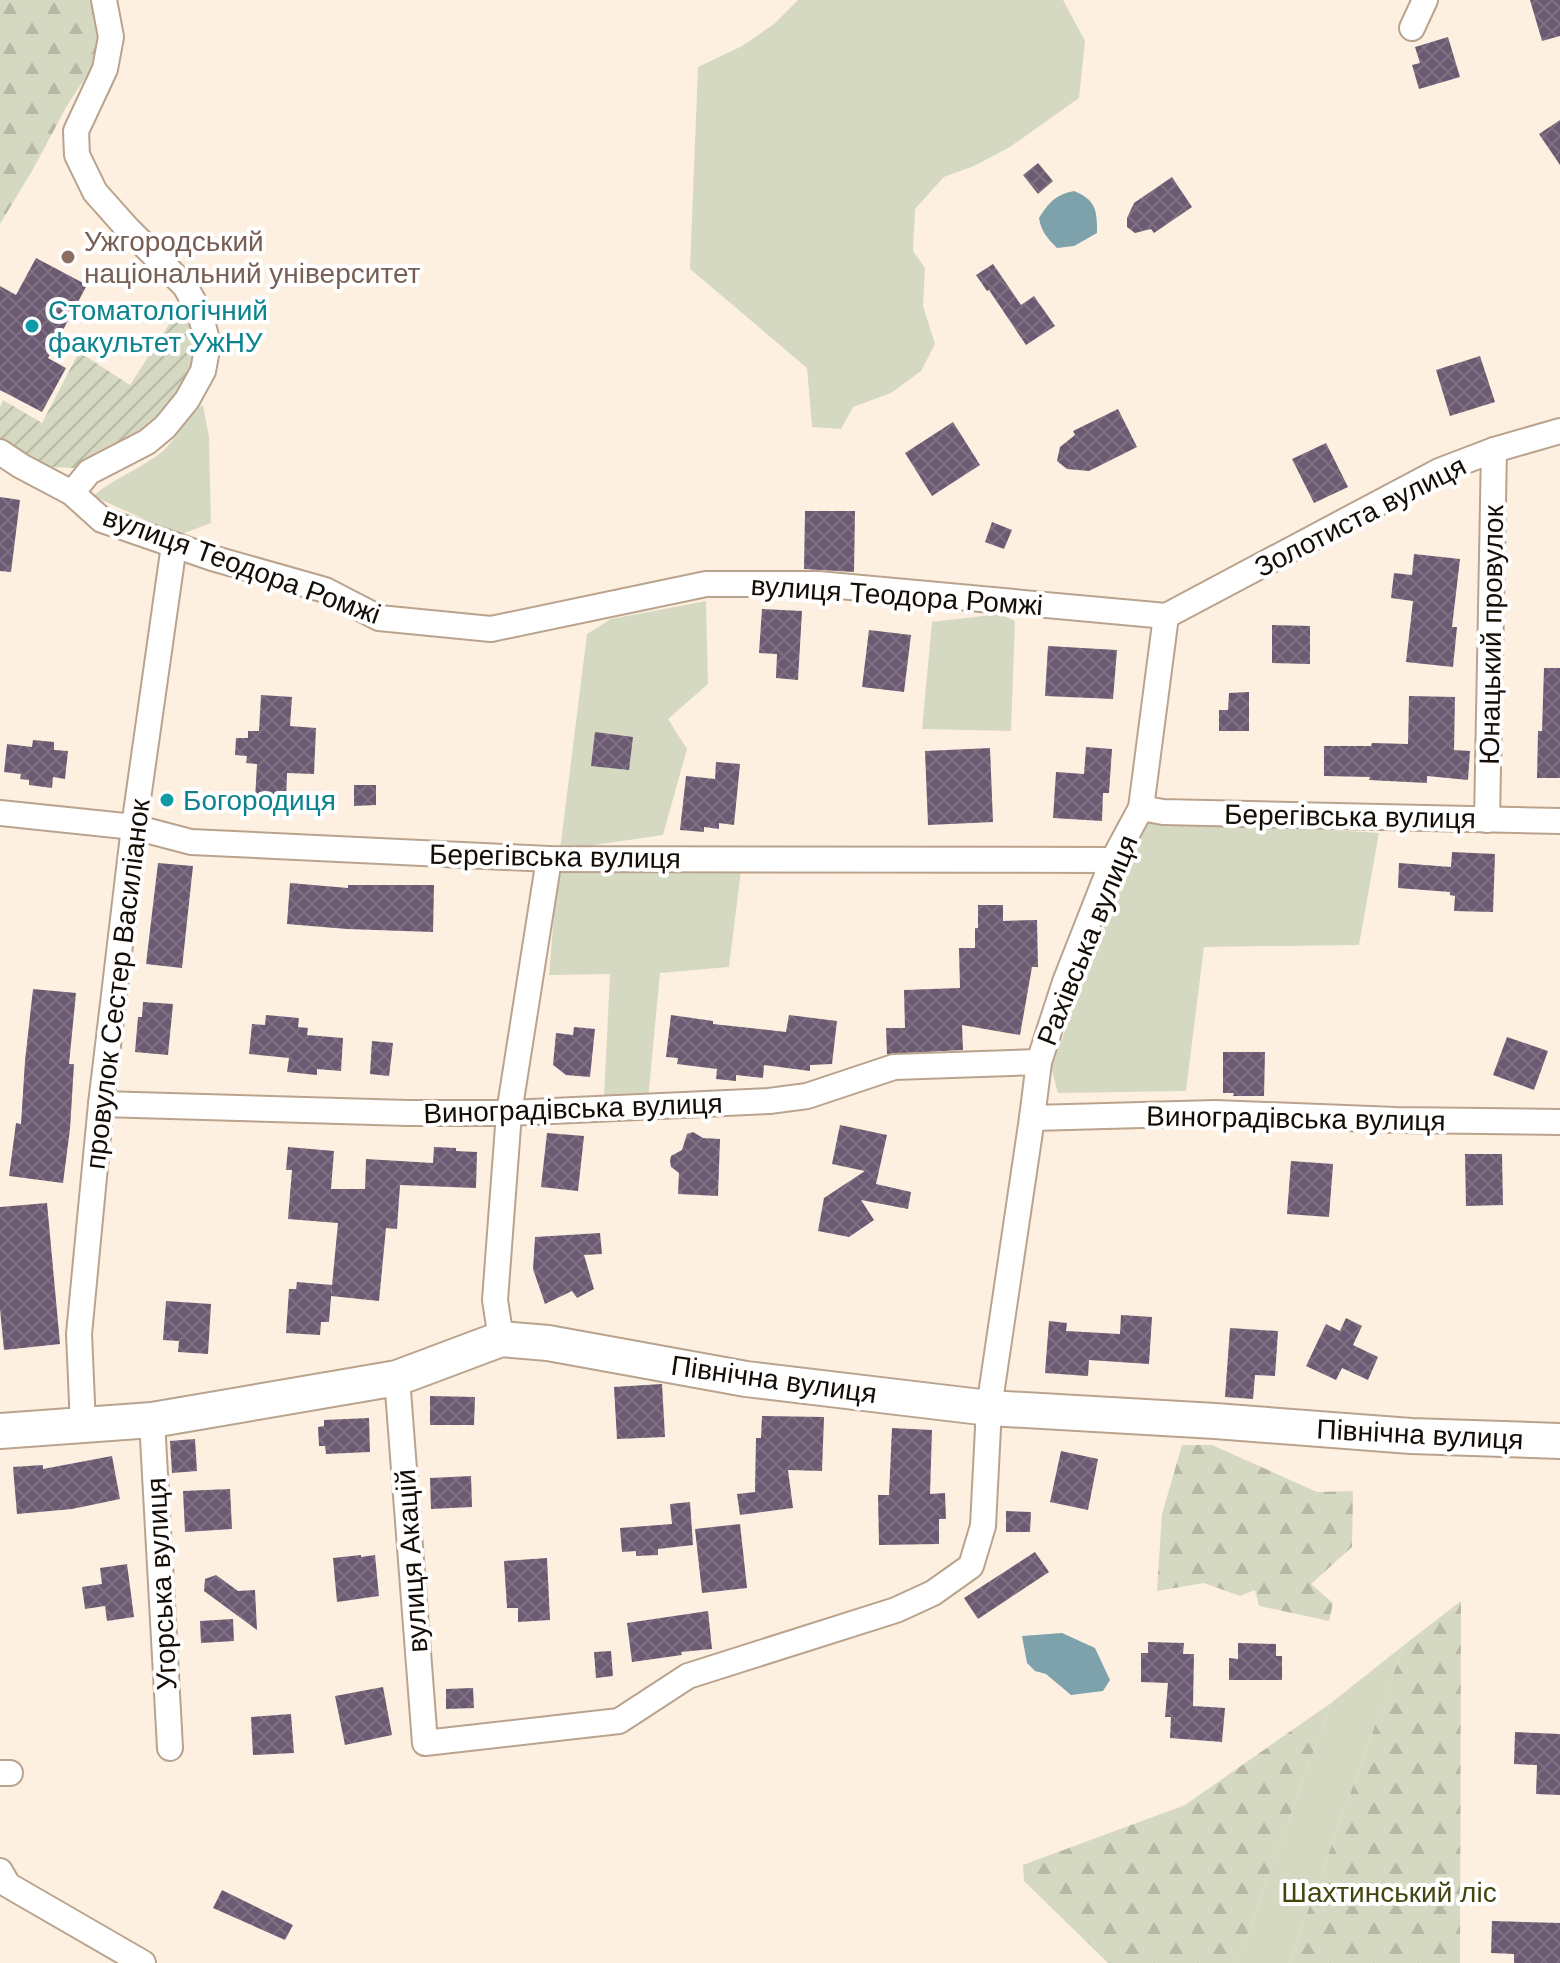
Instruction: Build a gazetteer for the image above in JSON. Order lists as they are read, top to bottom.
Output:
{
  "streets": {
    "street": [
      "Золотиста вулиця",
      "вулиця Теодора Ромжі",
      "Юнацький провулок",
      "Берегівська вулиця",
      "Рахівська вулиця",
      "провулок Сестер Василіанок",
      "Виноградівська вулиця",
      "Північна вулиця",
      "вулиця Акацій",
      "Угорська вулиця"
    ]
  },
  "crossings": [
    ["Золотиста вулиця", "вулиця Теодора Ромжі"],
    ["Золотиста вулиця", "Юнацький провулок"],
    ["Золотиста вулиця", "Рахівська вулиця"],
    ["вулиця Теодора Ромжі", "Рахівська вулиця"],
    ["вулиця Теодора Ромжі", "провулок Сестер Василіанок"],
    ["Юнацький провулок", "Берегівська вулиця"],
    ["Берегівська вулиця", "Рахівська вулиця"],
    ["Берегівська вулиця", "провулок Сестер Василіанок"],
    ["Рахівська вулиця", "Виноградівська вулиця"],
    ["Рахівська вулиця", "Північна вулиця"],
    ["Рахівська вулиця", "вулиця Акацій"],
    ["провулок Сестер Василіанок", "Виноградівська вулиця"],
    ["провулок Сестер Василіанок", "Північна вулиця"],
    ["Північна вулиця", "вулиця Акацій"],
    ["Північна вулиця", "Угорська вулиця"]
  ],
  "parks": ["Шахтинський ліс"],
  "places": ["Ужгородський національний університет", "Стоматологічний факультет УжНУ", "Богородиця"]
}
